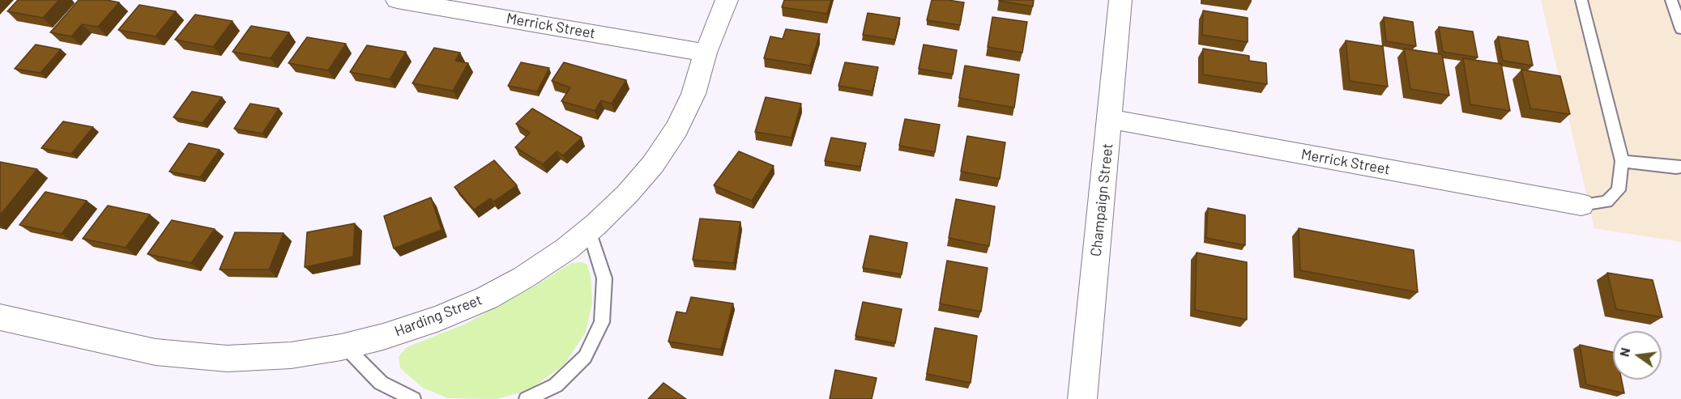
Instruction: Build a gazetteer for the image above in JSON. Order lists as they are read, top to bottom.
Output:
{
  "streets": {
    "street": ["Merrick Street", "Champaign Street", "Harding Street"]
  },
  "crossings": [
    ["Merrick Street", "Champaign Street"],
    ["Merrick Street", "Harding Street"]
  ],
  "north": "left"
}
